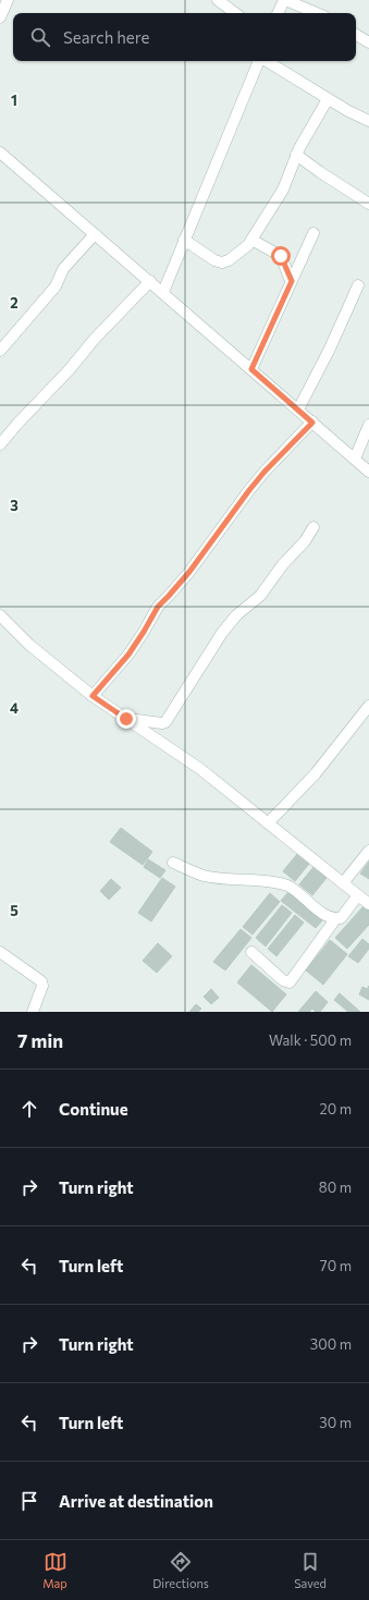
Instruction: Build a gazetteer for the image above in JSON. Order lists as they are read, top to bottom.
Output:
{
  "page": {
    "search": "Search here",
    "heading": ["7 min", "Walk · 500 m"],
    "list": [
      ["Continue", "20 m"],
      ["Turn right", "80 m"],
      ["Turn left", "70 m"],
      ["Turn right", "300 m"],
      ["Turn left", "30 m"],
      "Arrive at destination"
    ],
    "nav": ["Map", "Directions", "Saved"]
  },
  "grid": {
    "rows": [
      "1",
      "2",
      "3",
      "4",
      "5"
    ]
  }
}
